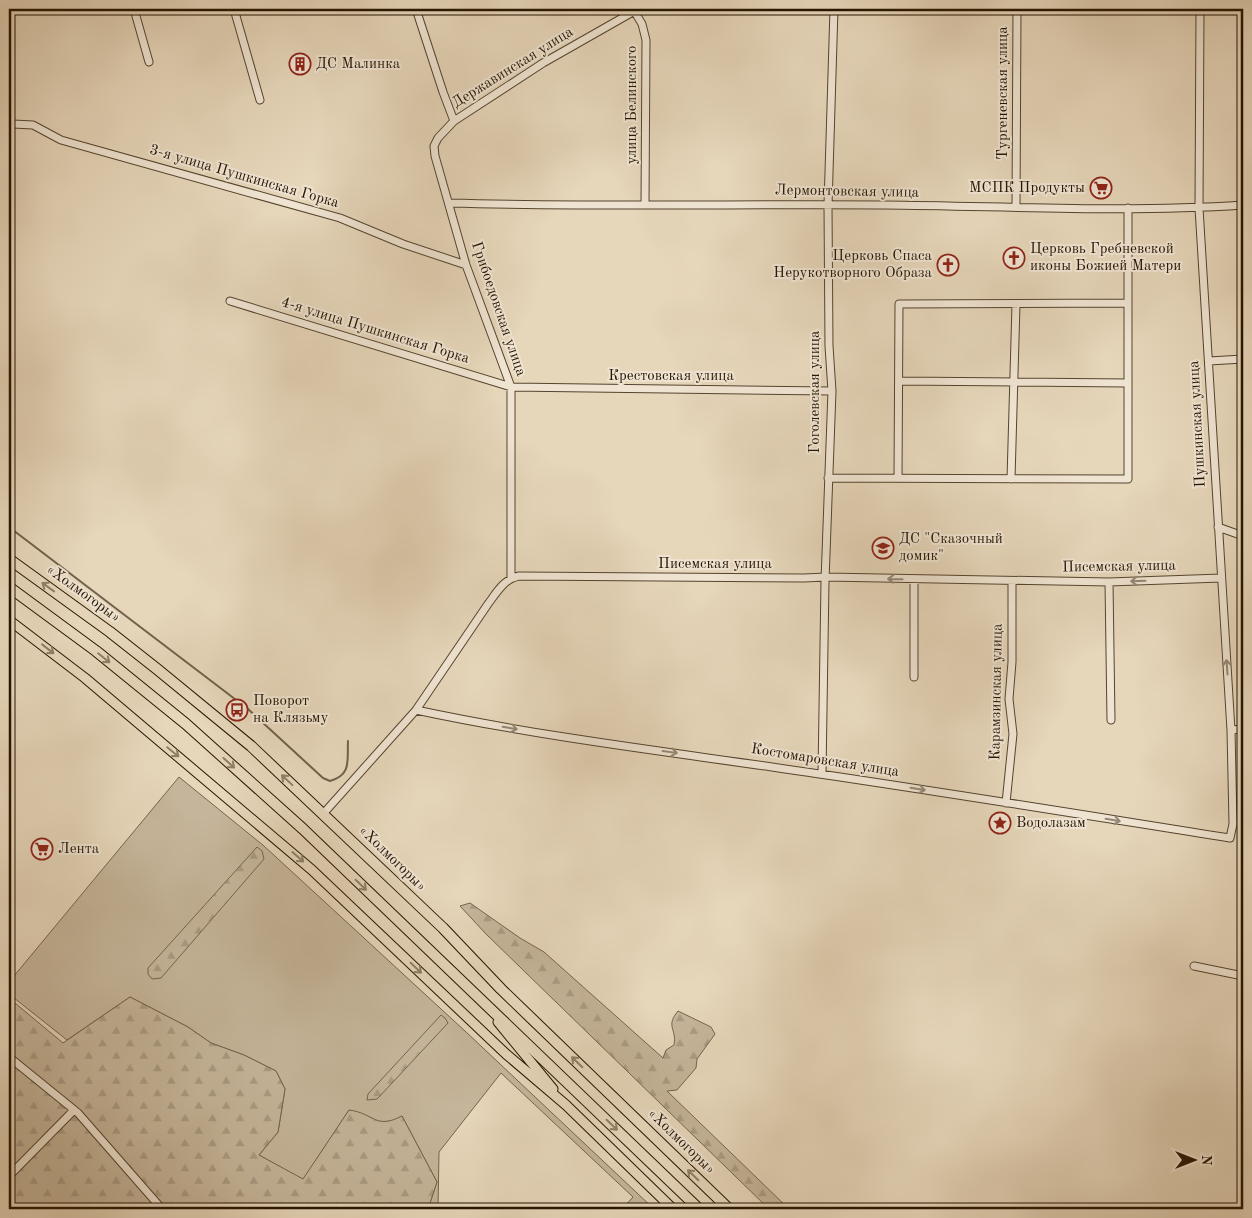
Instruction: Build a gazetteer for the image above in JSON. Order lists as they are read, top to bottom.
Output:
{
  "streets": {
    "highway": ["«Холмогоры»"],
    "street": [
      "Державинская улица",
      "Тургеневская улица",
      "улица Белинского",
      "3-я улица Пушкинская Горка",
      "Лермонтовская улица",
      "Грибоедовская улица",
      "4-я улица Пушкинская Горка",
      "Крестовская улица",
      "Гоголевская улица",
      "Пушкинская улица",
      "Писемская улица",
      "Карамзинская улица",
      "Костомаровская улица"
    ]
  },
  "crossings": [
    ["Державинская улица", "улица Белинского"],
    ["Державинская улица", "Грибоедовская улица"],
    ["Тургеневская улица", "Лермонтовская улица"],
    ["улица Белинского", "Лермонтовская улица"],
    ["3-я улица Пушкинская Горка", "Грибоедовская улица"],
    ["Лермонтовская улица", "Грибоедовская улица"],
    ["Лермонтовская улица", "Гоголевская улица"],
    ["Лермонтовская улица", "Пушкинская улица"],
    ["Грибоедовская улица", "4-я улица Пушкинская Горка"],
    ["Грибоедовская улица", "Крестовская улица"],
    ["Грибоедовская улица", "Писемская улица"],
    ["4-я улица Пушкинская Горка", "Крестовская улица"],
    ["Крестовская улица", "Гоголевская улица"],
    ["Гоголевская улица", "Писемская улица"],
    ["Гоголевская улица", "Костомаровская улица"],
    ["Пушкинская улица", "Писемская улица"],
    ["Пушкинская улица", "Костомаровская улица"],
    ["Писемская улица", "Карамзинская улица"],
    ["Карамзинская улица", "Костомаровская улица"]
  ],
  "one_way": ["Костомаровская улица"],
  "places": {
    "building": ["ДС Малинка"],
    "supermarket": ["МСПК Продукты", "Лента"],
    "church": ["Церковь Гребневской иконы Божией Матери", "Церковь Спаса Нерукотворного Образа"],
    "school or university": ["ДС \"Сказочный домик\""],
    "bus stop": ["Поворот на Клязьму"],
    "place": ["Водолазам"]
  },
  "north": "right"
}
